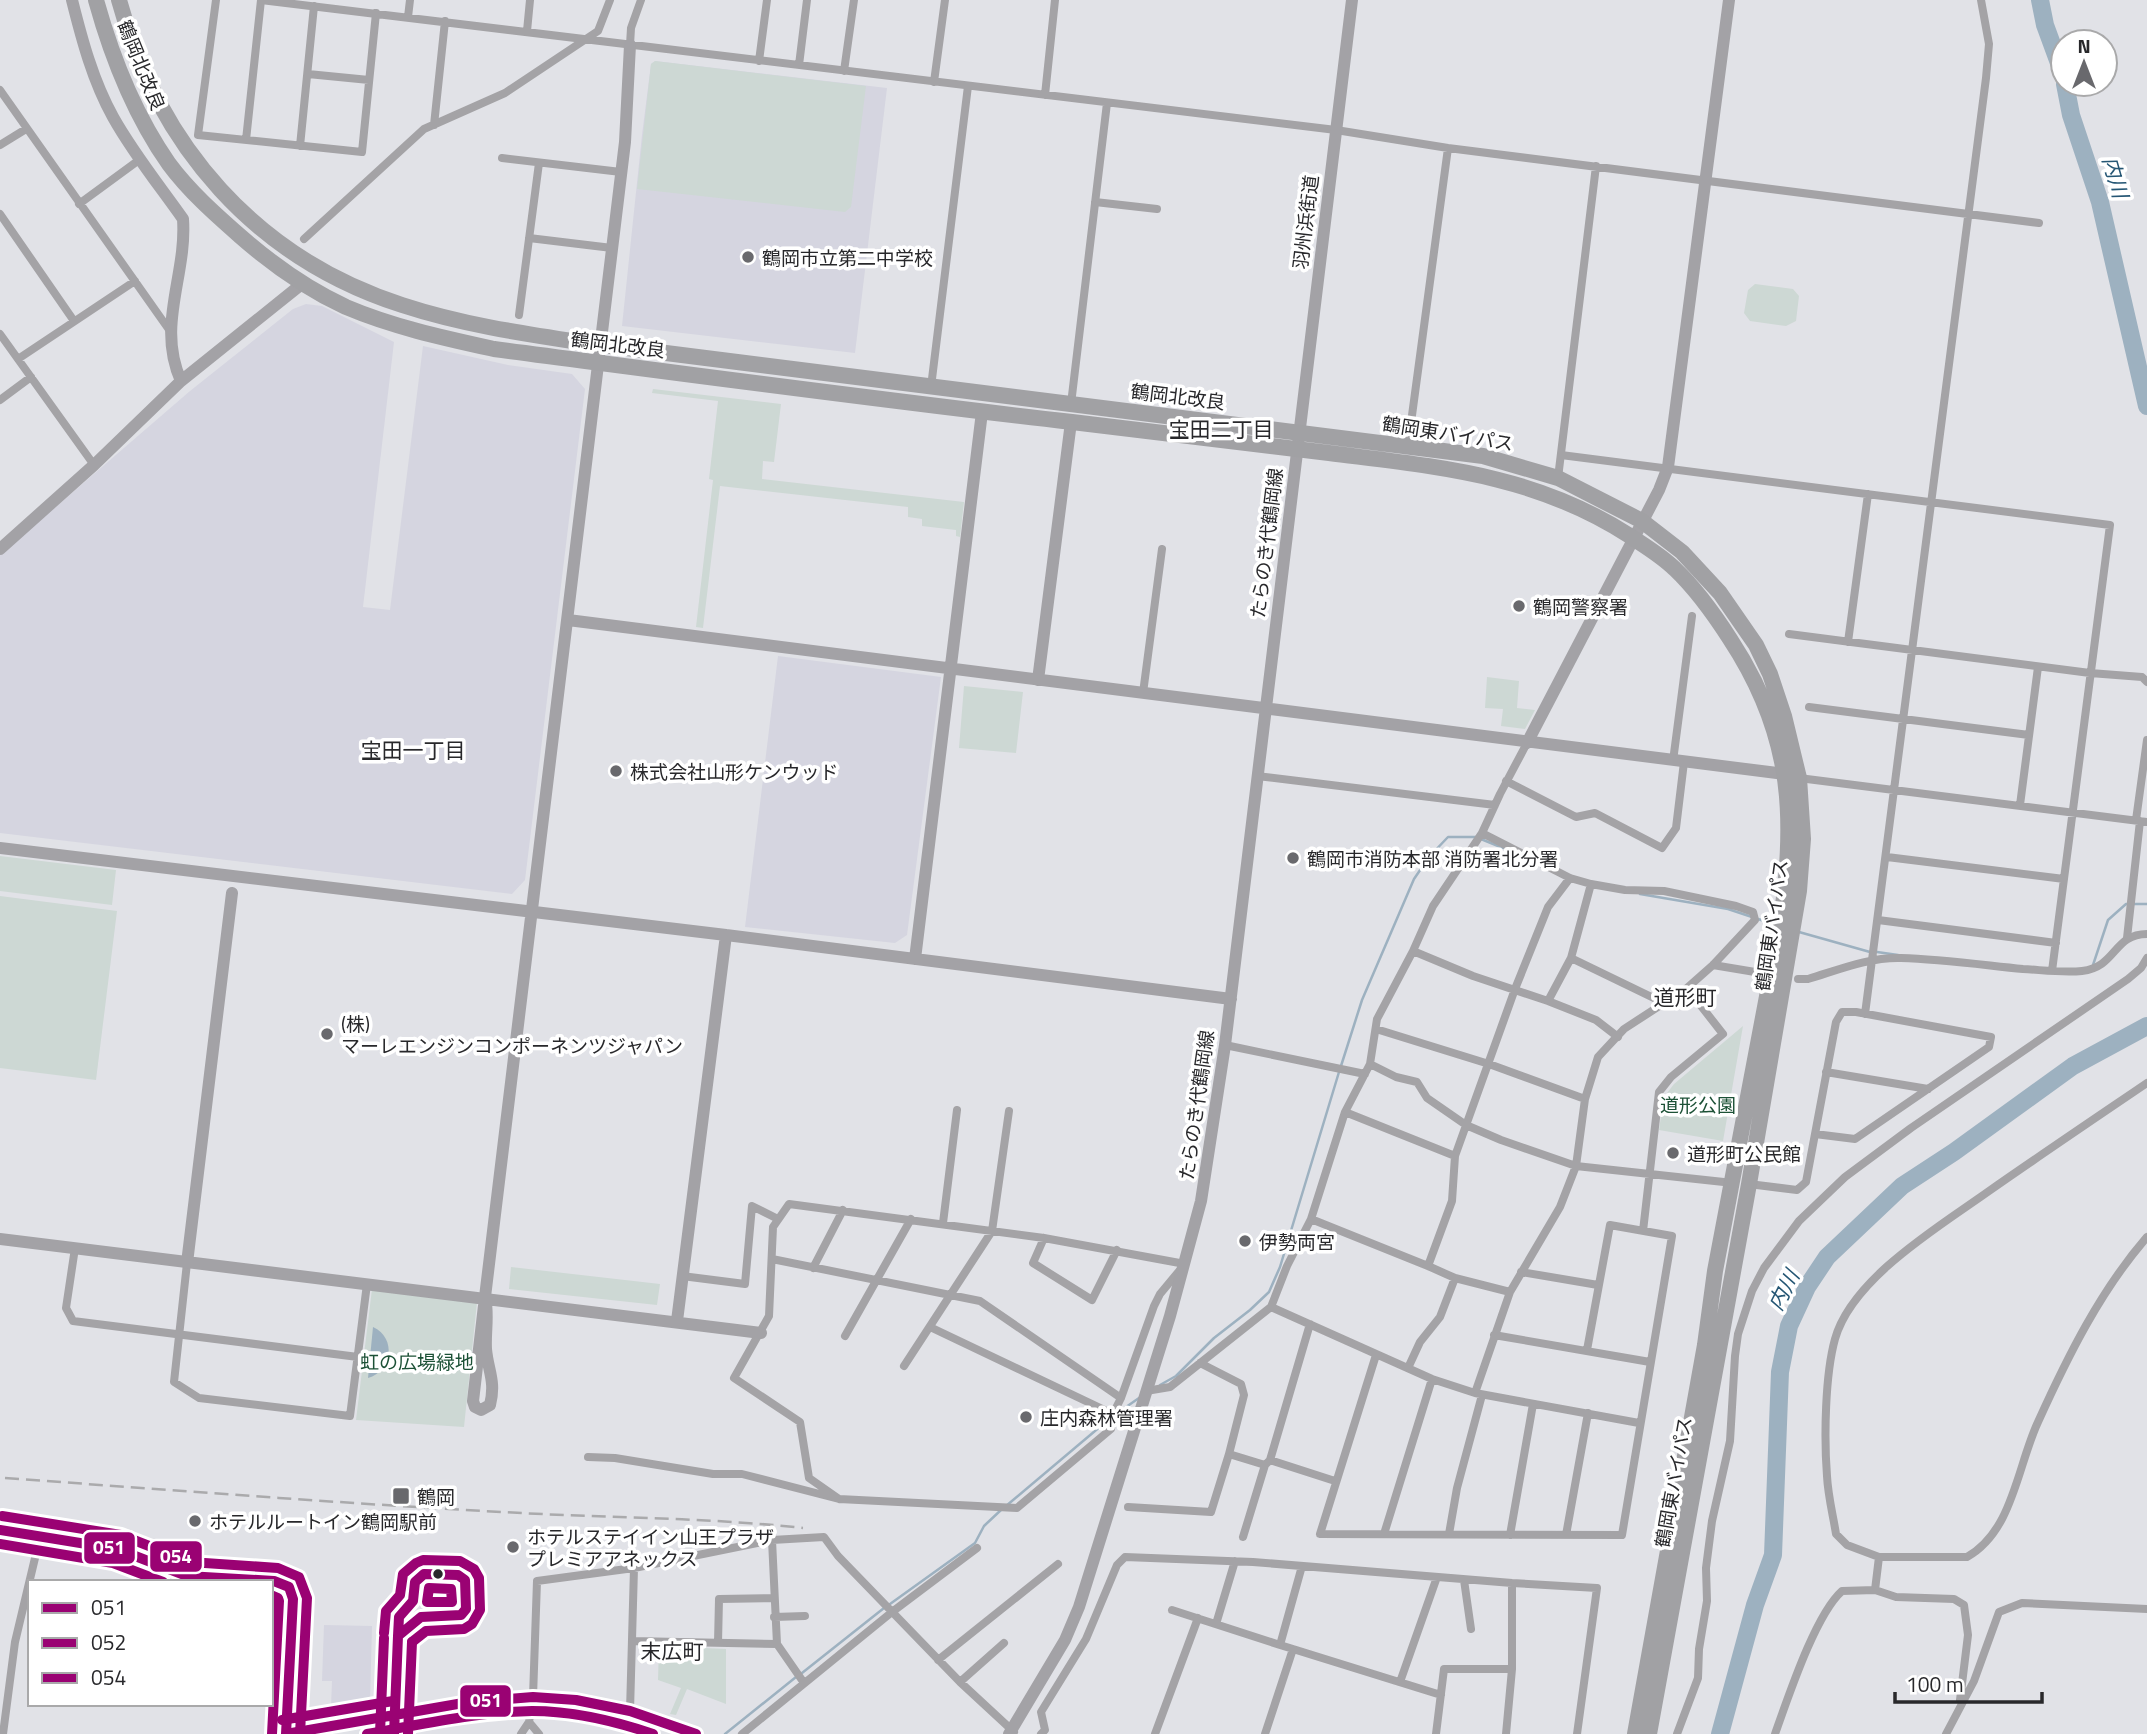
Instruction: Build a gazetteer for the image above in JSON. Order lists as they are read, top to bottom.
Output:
{
  "streets": {
    "highway": ["鶴岡北改良", "鶴岡東バイパス"],
    "street": ["羽州浜街道", "たらのき代鶴岡線"]
  },
  "crossings": [
    ["鶴岡北改良", "羽州浜街道"],
    ["鶴岡北改良", "鶴岡東バイパス"],
    ["鶴岡北改良", "たらのき代鶴岡線"],
    ["羽州浜街道", "鶴岡東バイパス"],
    ["羽州浜街道", "たらのき代鶴岡線"],
    ["鶴岡東バイパス", "たらのき代鶴岡線"]
  ],
  "districts": [
    "宝田二丁目",
    "宝田一丁目",
    "道形町",
    "末広町"
  ],
  "water": ["内川"],
  "parks": ["道形公園", "虹の広場緑地"],
  "places": {
    "other": [
      "鶴岡市立第二中学校",
      "鶴岡警察署",
      "株式会社山形ケンウッド",
      "鶴岡市消防本部 消防署北分署",
      "(株) マーレエンジンコンポーネンツジャパン",
      "道形町公民館",
      "伊勢両宮",
      "庄内森林管理署",
      "ホテルルートイン鶴岡駅前",
      "ホテルステイイン山王プラザ プレミアアネックス"
    ],
    "transit": ["鶴岡"]
  },
  "lines": ["transit line 054", "transit line 051", "transit line 052"],
  "legend": ["051", "052", "054"],
  "scale_bar": "100 m",
  "north": "top"
}
